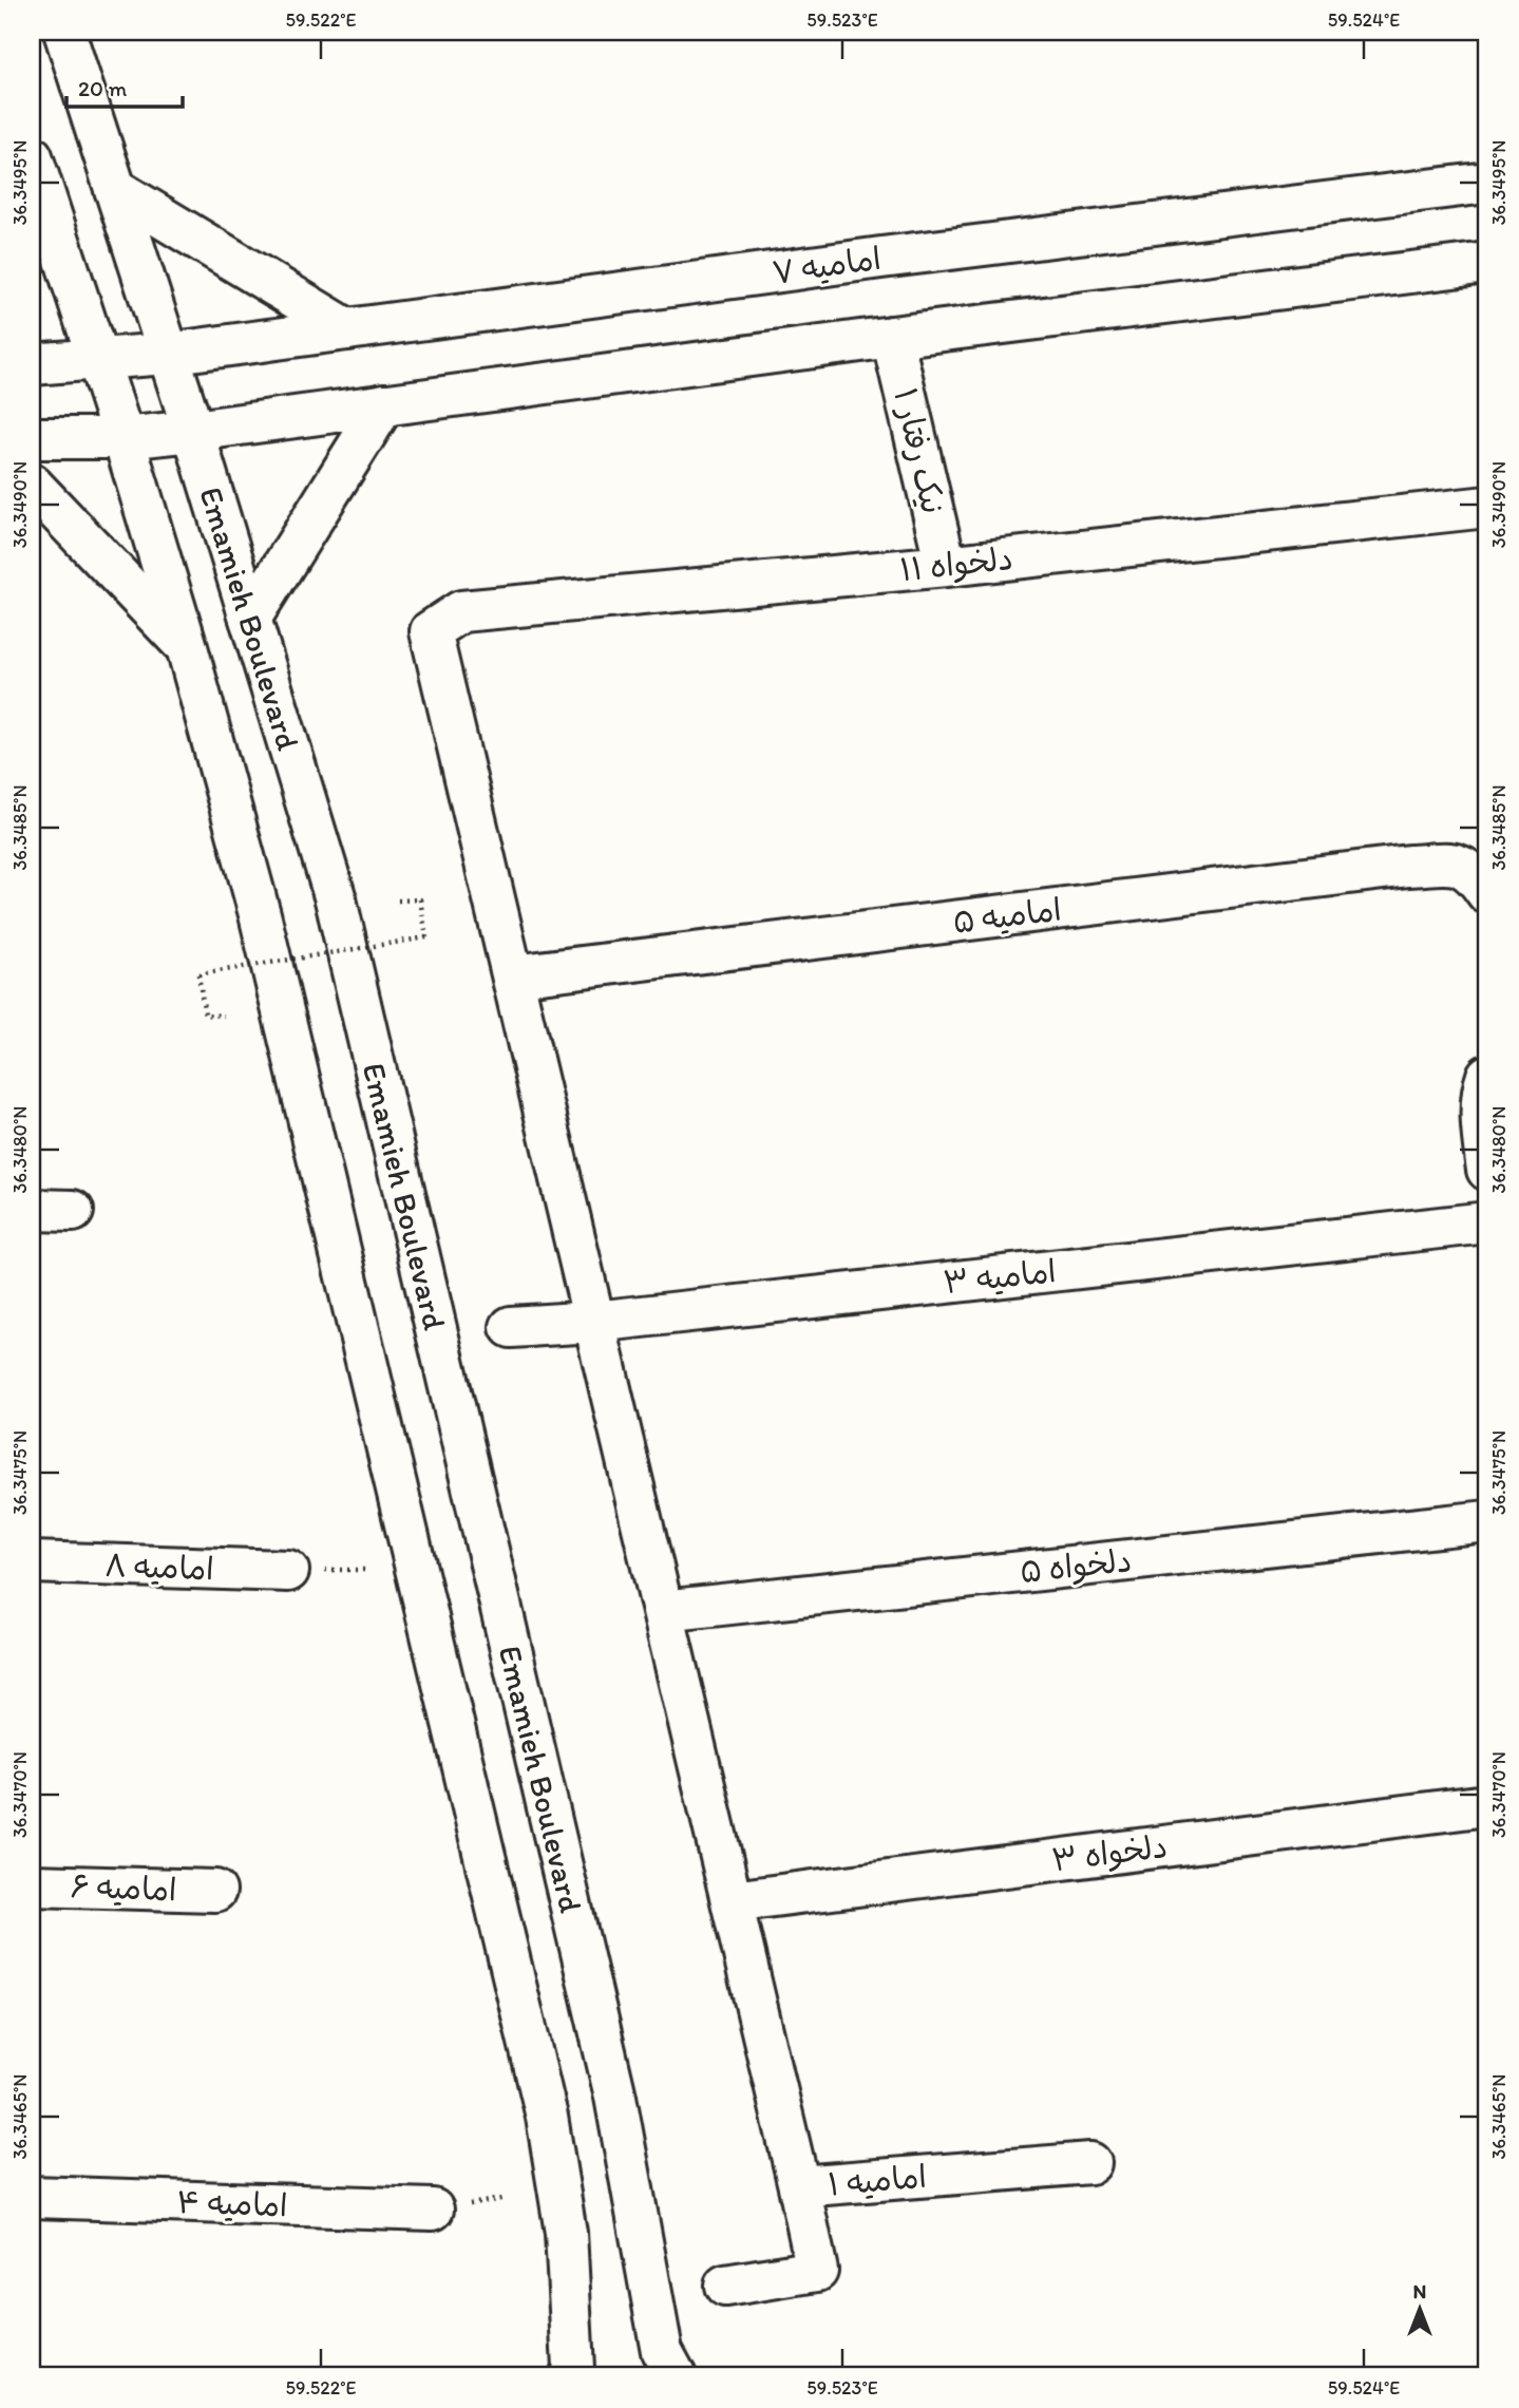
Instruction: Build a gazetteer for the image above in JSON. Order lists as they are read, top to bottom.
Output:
{
  "streets": {
    "street": [
      "امامیه ۷",
      "نیک رفتار ۱",
      "دلخواه ۱۱",
      "Emamieh Boulevard",
      "امامیه ۵",
      "امامیه ۳",
      "دلخواه ۵",
      "امامیه ۸",
      "دلخواه ۳",
      "امامیه ۶",
      "امامیه ۱",
      "امامیه ۴"
    ]
  },
  "crossings": [
    ["امامیه ۷", "Emamieh Boulevard"],
    ["نیک رفتار ۱", "دلخواه ۱۱"],
    ["دلخواه ۱۱", "امامیه ۵"]
  ],
  "scale_bar": "20 m",
  "north": "top",
  "coordinates": [
    "59.522°E",
    "59.523°E",
    "59.524°E",
    "36.3495°N",
    "36.3490°N",
    "36.3485°N",
    "36.3480°N",
    "36.3475°N",
    "36.3470°N",
    "36.3465°N"
  ]
}
